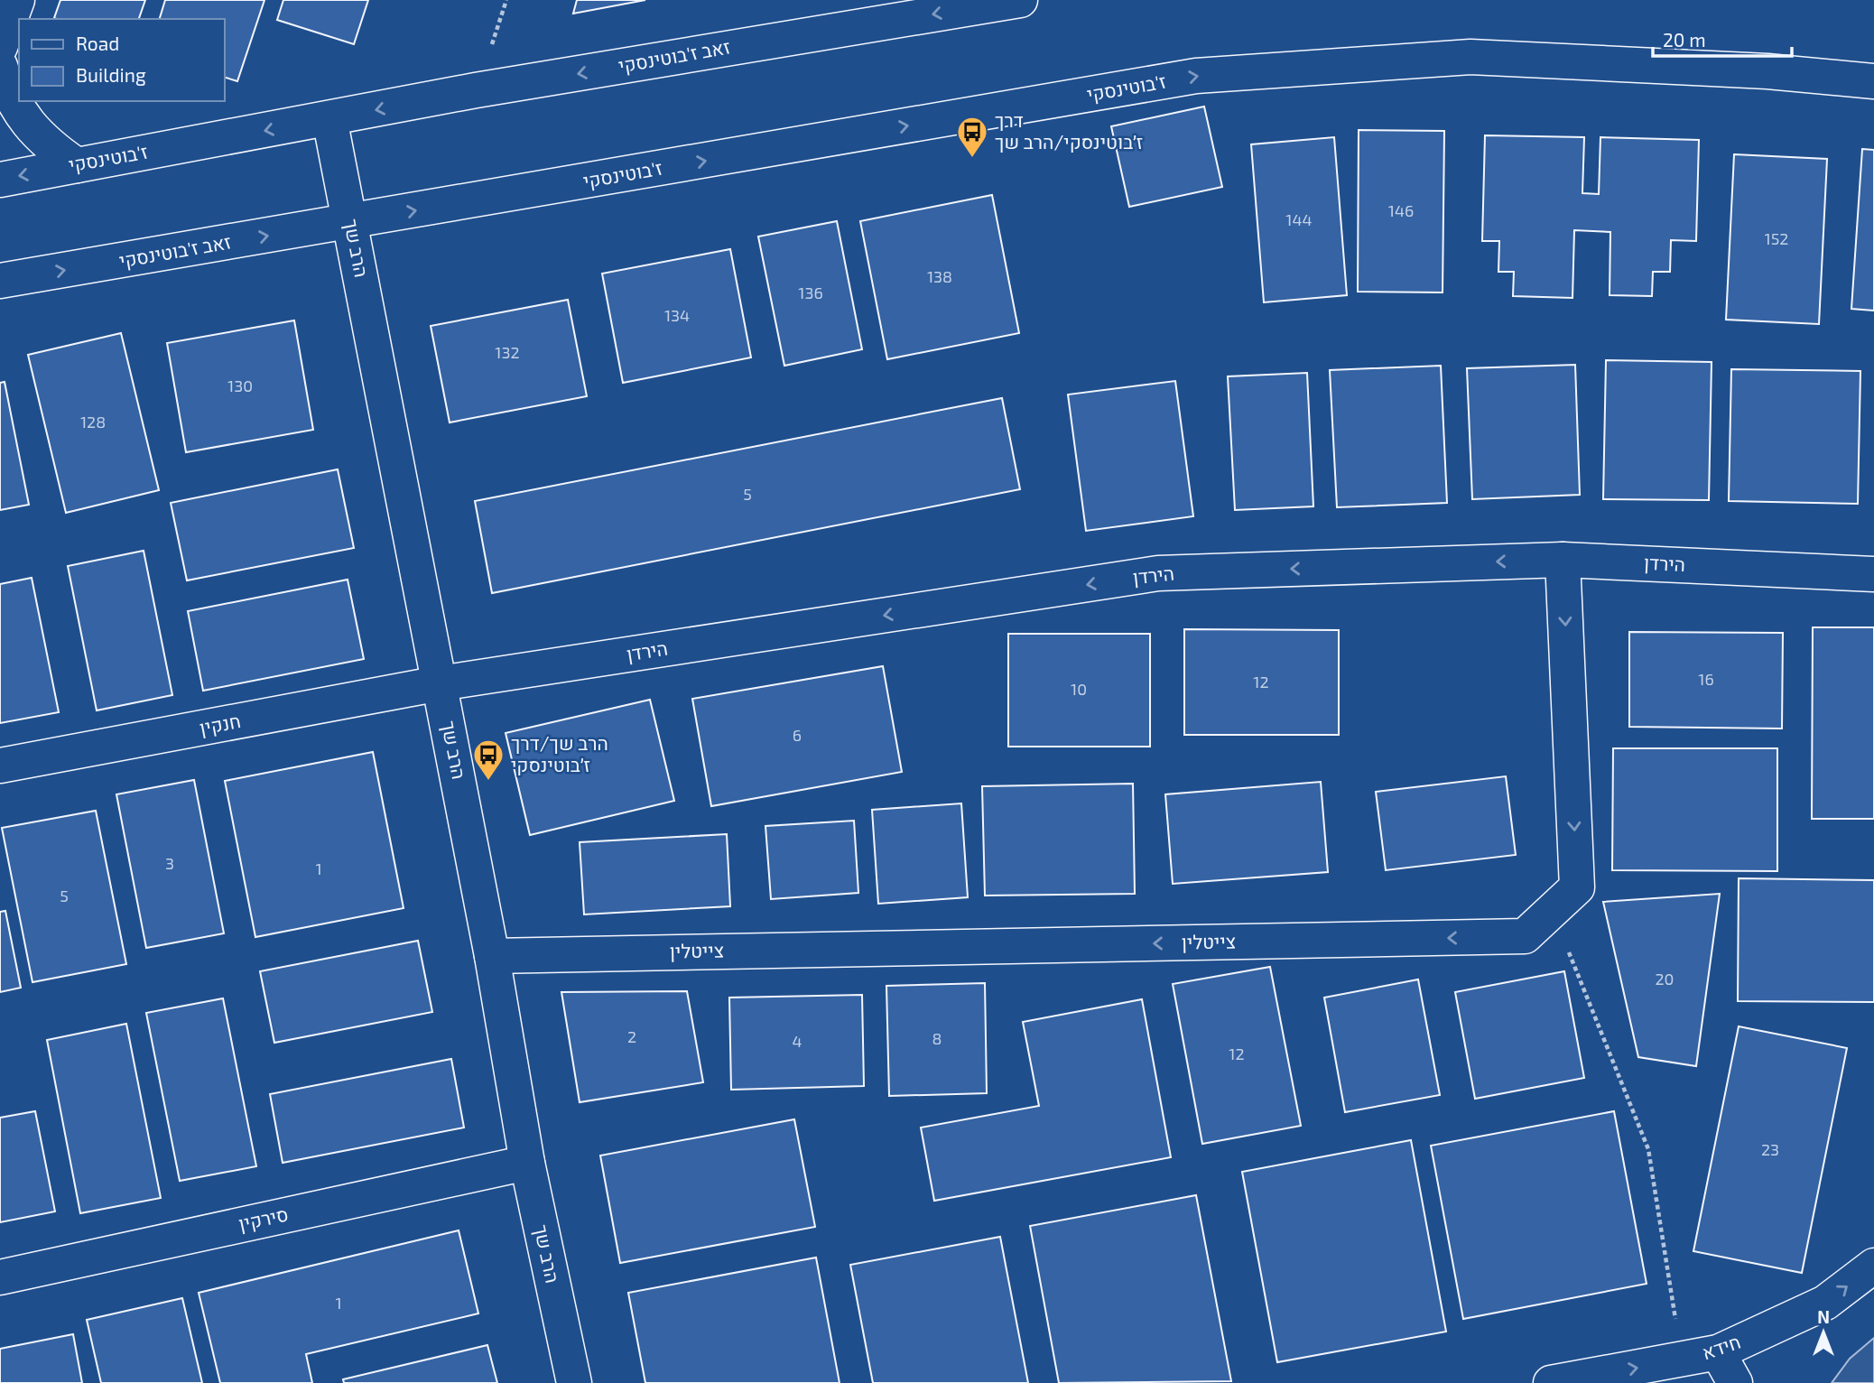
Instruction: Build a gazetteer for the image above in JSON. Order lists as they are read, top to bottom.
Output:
{
  "streets": {
    "street": [
      "זאב ז'בוטינסקי",
      "ז'בוטינסקי",
      "הרב שך",
      "הירדן",
      "חנקין",
      "צייטלין",
      "סירקין",
      "חידא"
    ]
  },
  "crossings": [
    ["זאב ז'בוטינסקי", "ז'בוטינסקי"],
    ["זאב ז'בוטינסקי", "הרב שך"],
    ["ז'בוטינסקי", "הרב שך"],
    ["הרב שך", "הירדן"],
    ["הרב שך", "חנקין"],
    ["הרב שך", "צייטלין"],
    ["הרב שך", "סירקין"],
    ["הירדן", "חנקין"],
    ["הירדן", "צייטלין"]
  ],
  "one_way": ["הירדן", "חידא"],
  "places": {
    "bus stop": ["דרך ז׳בוטינסקי/הרב שך", "הרב שך/דרך ז׳בוטינסקי"]
  },
  "house_numbers": [
    "146",
    "144",
    "152",
    "138",
    "136",
    "134",
    "132",
    "130",
    "128",
    "5",
    "16",
    "12",
    "10",
    "6",
    "3",
    "1",
    "5",
    "20",
    "2",
    "8",
    "4",
    "12",
    "23",
    "1"
  ],
  "legend": ["Road", "Building"],
  "scale_bar": "20 m",
  "north": "top"
}
